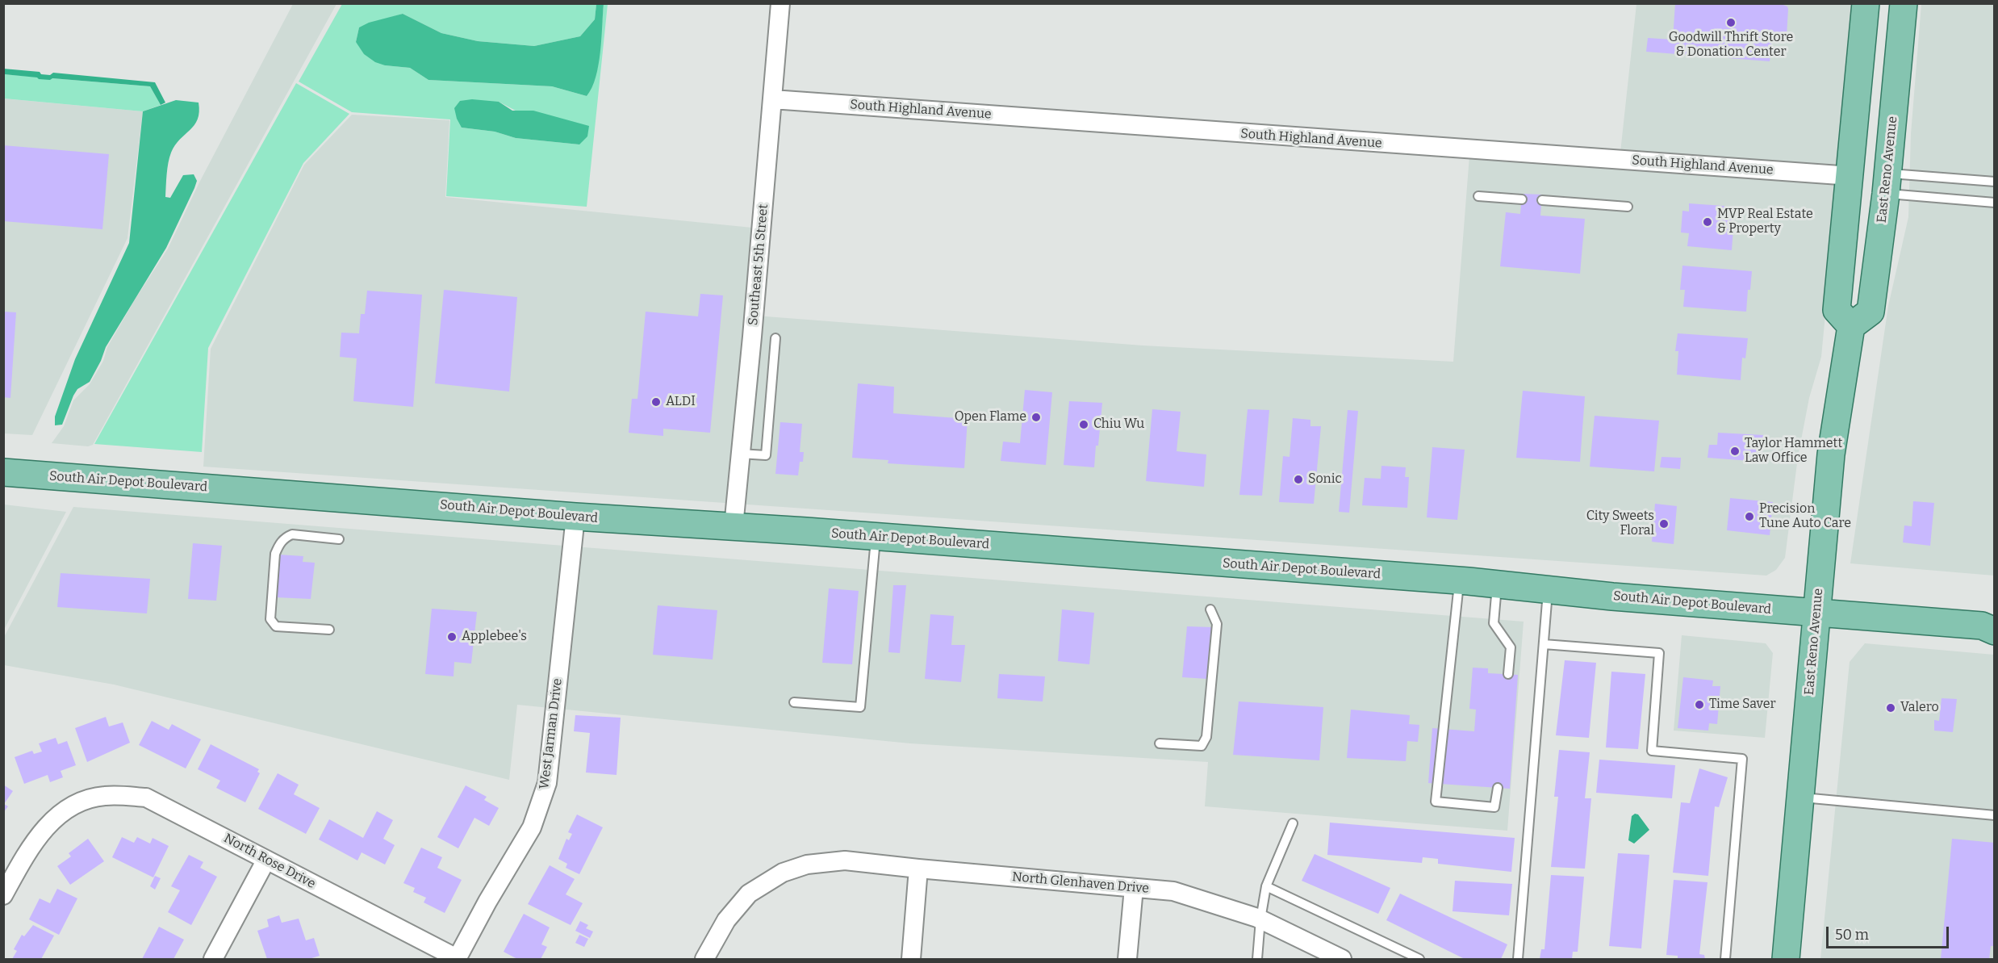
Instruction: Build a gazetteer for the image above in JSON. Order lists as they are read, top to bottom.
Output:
{
  "streets": {
    "main road": ["East Reno Avenue", "South Air Depot Boulevard"],
    "street": [
      "South Highland Avenue",
      "Southeast 5th Street",
      "West Jarman Drive",
      "North Rose Drive",
      "North Glenhaven Drive"
    ]
  },
  "crossings": [
    ["South Highland Avenue", "Southeast 5th Street"],
    ["East Reno Avenue", "South Air Depot Boulevard"],
    ["Southeast 5th Street", "South Air Depot Boulevard"],
    ["South Air Depot Boulevard", "West Jarman Drive"],
    ["West Jarman Drive", "North Rose Drive"]
  ],
  "places": [
    "Goodwill Thrift Store & Donation Center",
    "MVP Real Estate & Property",
    "ALDI",
    "Open Flame",
    "Chiu Wu",
    "Taylor Hammett Law Office",
    "Sonic",
    "Precision Tune Auto Care",
    "City Sweets Floral",
    "Applebee's",
    "Time Saver",
    "Valero"
  ],
  "scale_bar": "50 m"
}
